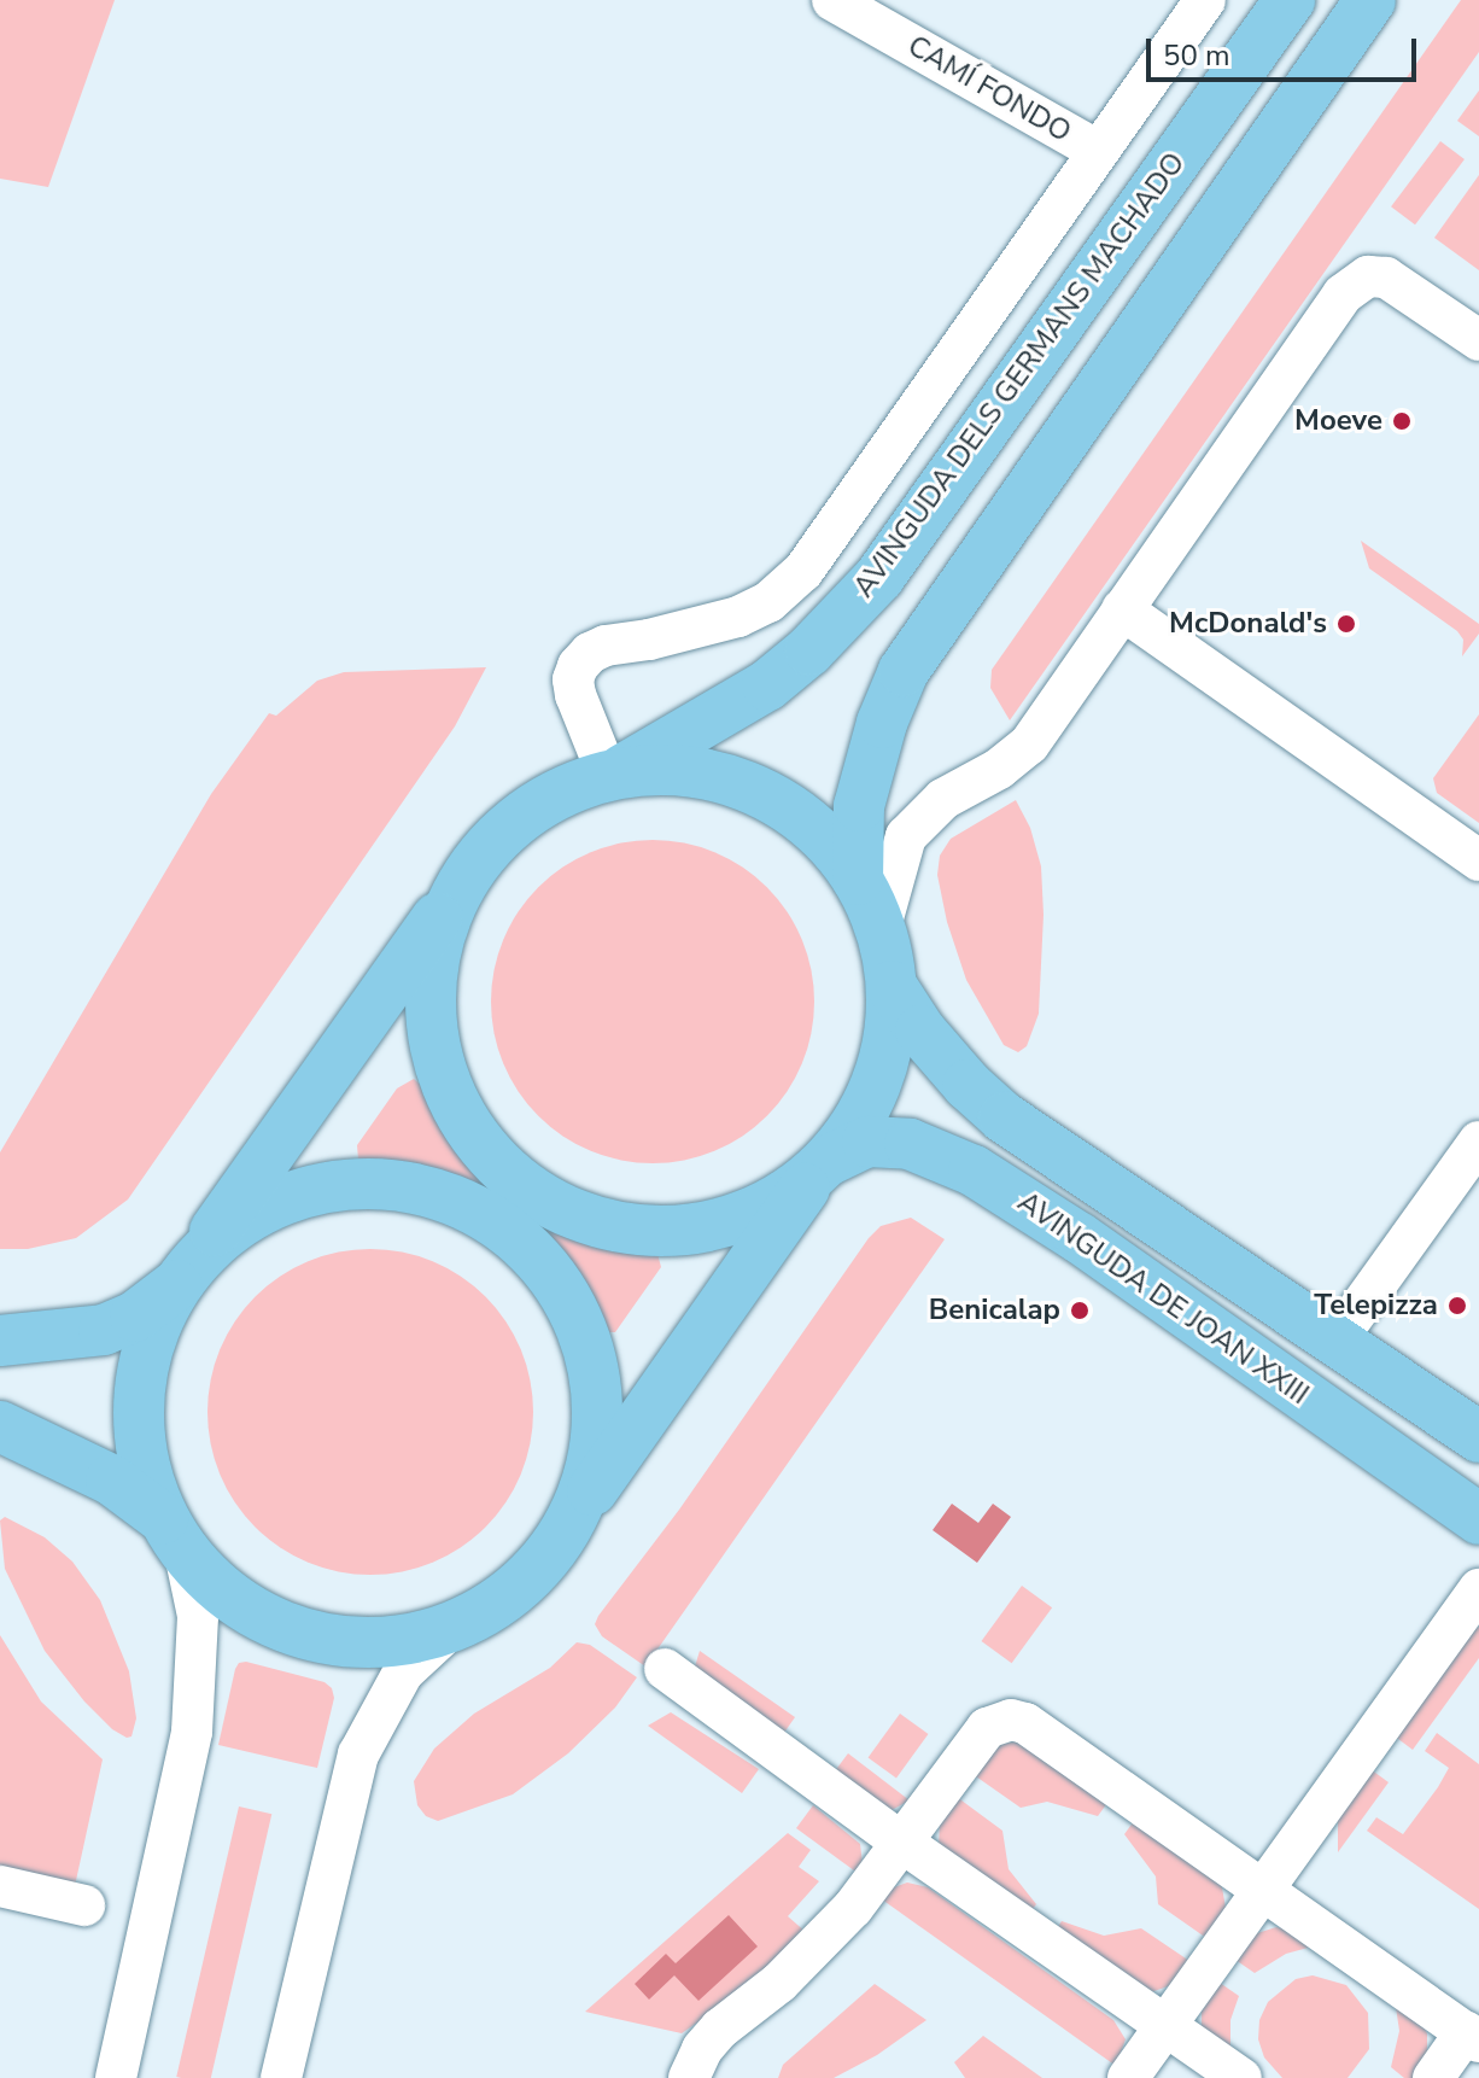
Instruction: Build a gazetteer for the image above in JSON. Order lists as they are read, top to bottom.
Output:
{
  "streets": {
    "main road": ["AVINGUDA DELS GERMANS MACHADO", "AVINGUDA DE JOAN XXIII"],
    "street": ["CAMÍ FONDO"]
  },
  "places": [
    "Moeve",
    "McDonald's",
    "Telepizza",
    "Benicalap"
  ],
  "scale_bar": "50 m"
}
